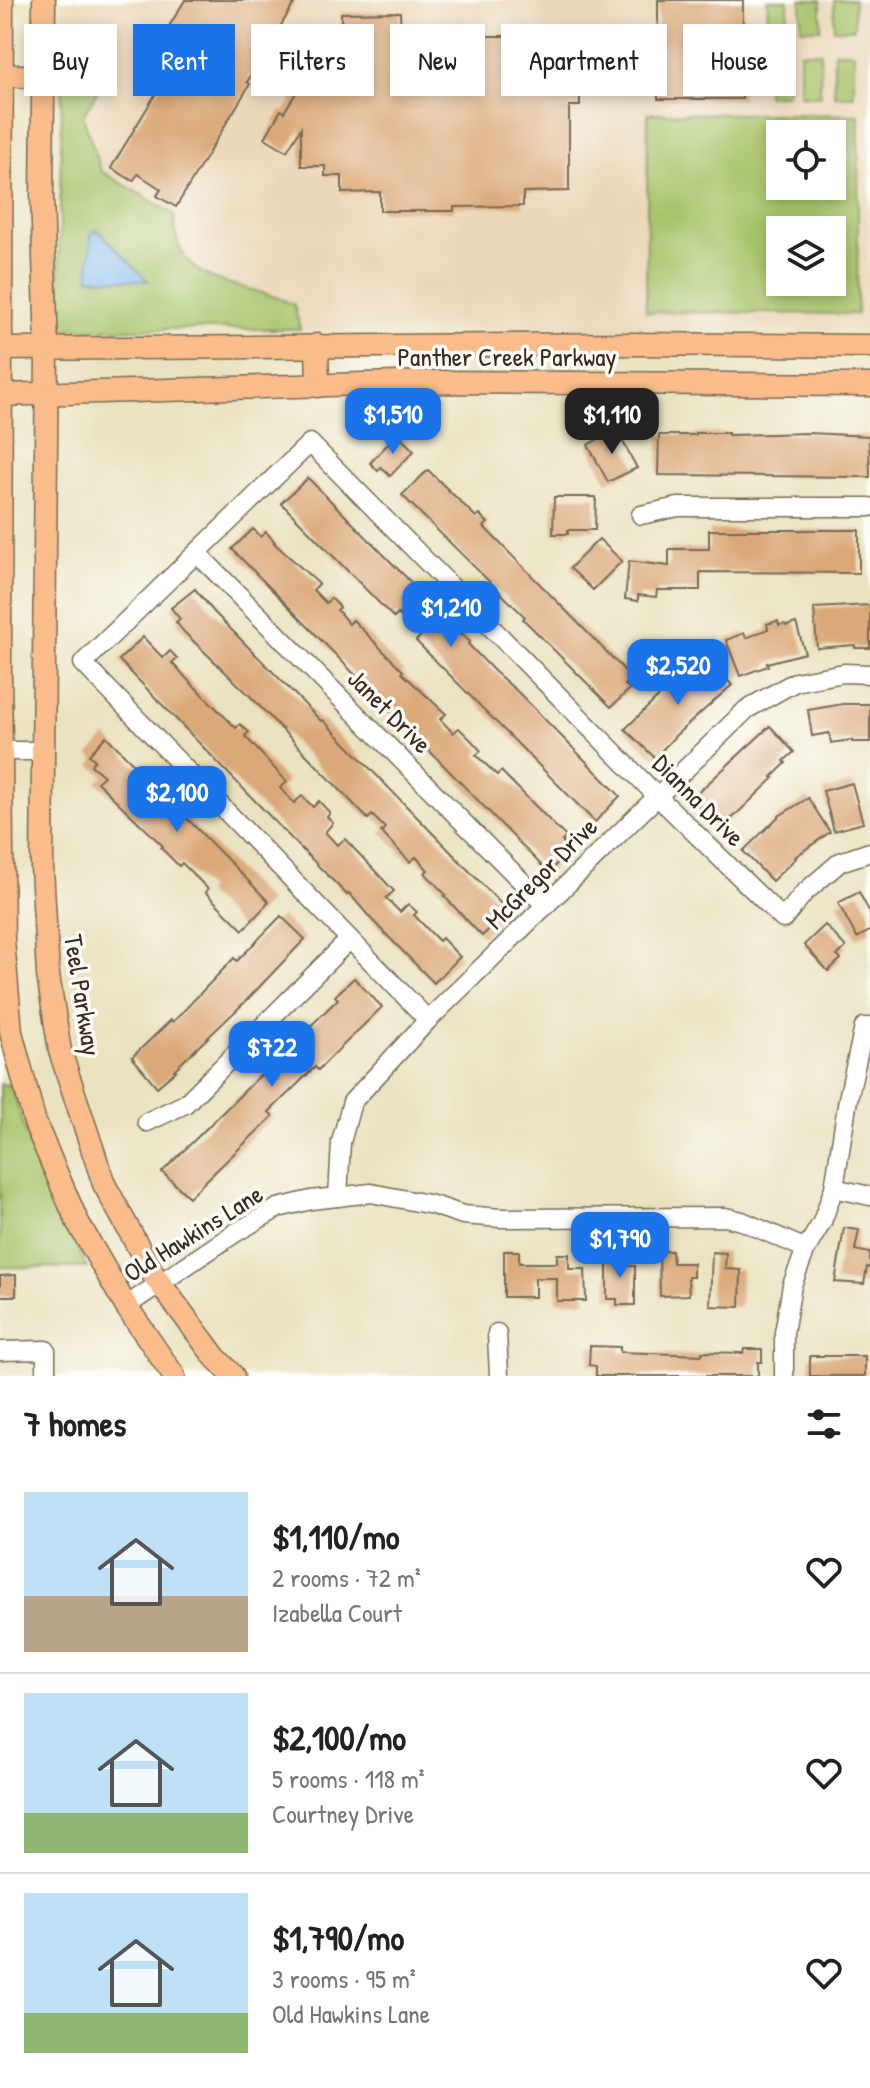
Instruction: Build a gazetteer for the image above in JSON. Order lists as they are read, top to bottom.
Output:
{
  "streets": {
    "main road": ["Panther Creek Parkway", "Teel Parkway"],
    "street": [
      "Janet Drive",
      "Dianna Drive",
      "McGregor Drive",
      "Old Hawkins Lane"
    ]
  },
  "crossings": [
    ["Panther Creek Parkway", "Teel Parkway"],
    ["Janet Drive", "Dianna Drive"],
    ["Janet Drive", "McGregor Drive"],
    ["Dianna Drive", "McGregor Drive"],
    ["McGregor Drive", "Old Hawkins Lane"],
    ["Teel Parkway", "Old Hawkins Lane"]
  ],
  "page": {
    "chip": [
      "Buy",
      "Rent",
      "Filters",
      "New",
      "Apartment",
      "House"
    ],
    "price": [
      "$1,510",
      "$1,110",
      "$1,210",
      "$2,520",
      "$2,100",
      "$722",
      "$1,790"
    ],
    "heading": "7 homes",
    "list": [
      {
        "name": "$1,110/mo",
        "note": "2 rooms · 72 m² · Izabella Court"
      },
      {
        "name": "$2,100/mo",
        "note": "5 rooms · 118 m² · Courtney Drive"
      },
      {
        "name": "$1,790/mo",
        "note": "3 rooms · 95 m² · Old Hawkins Lane"
      }
    ]
  }
}
